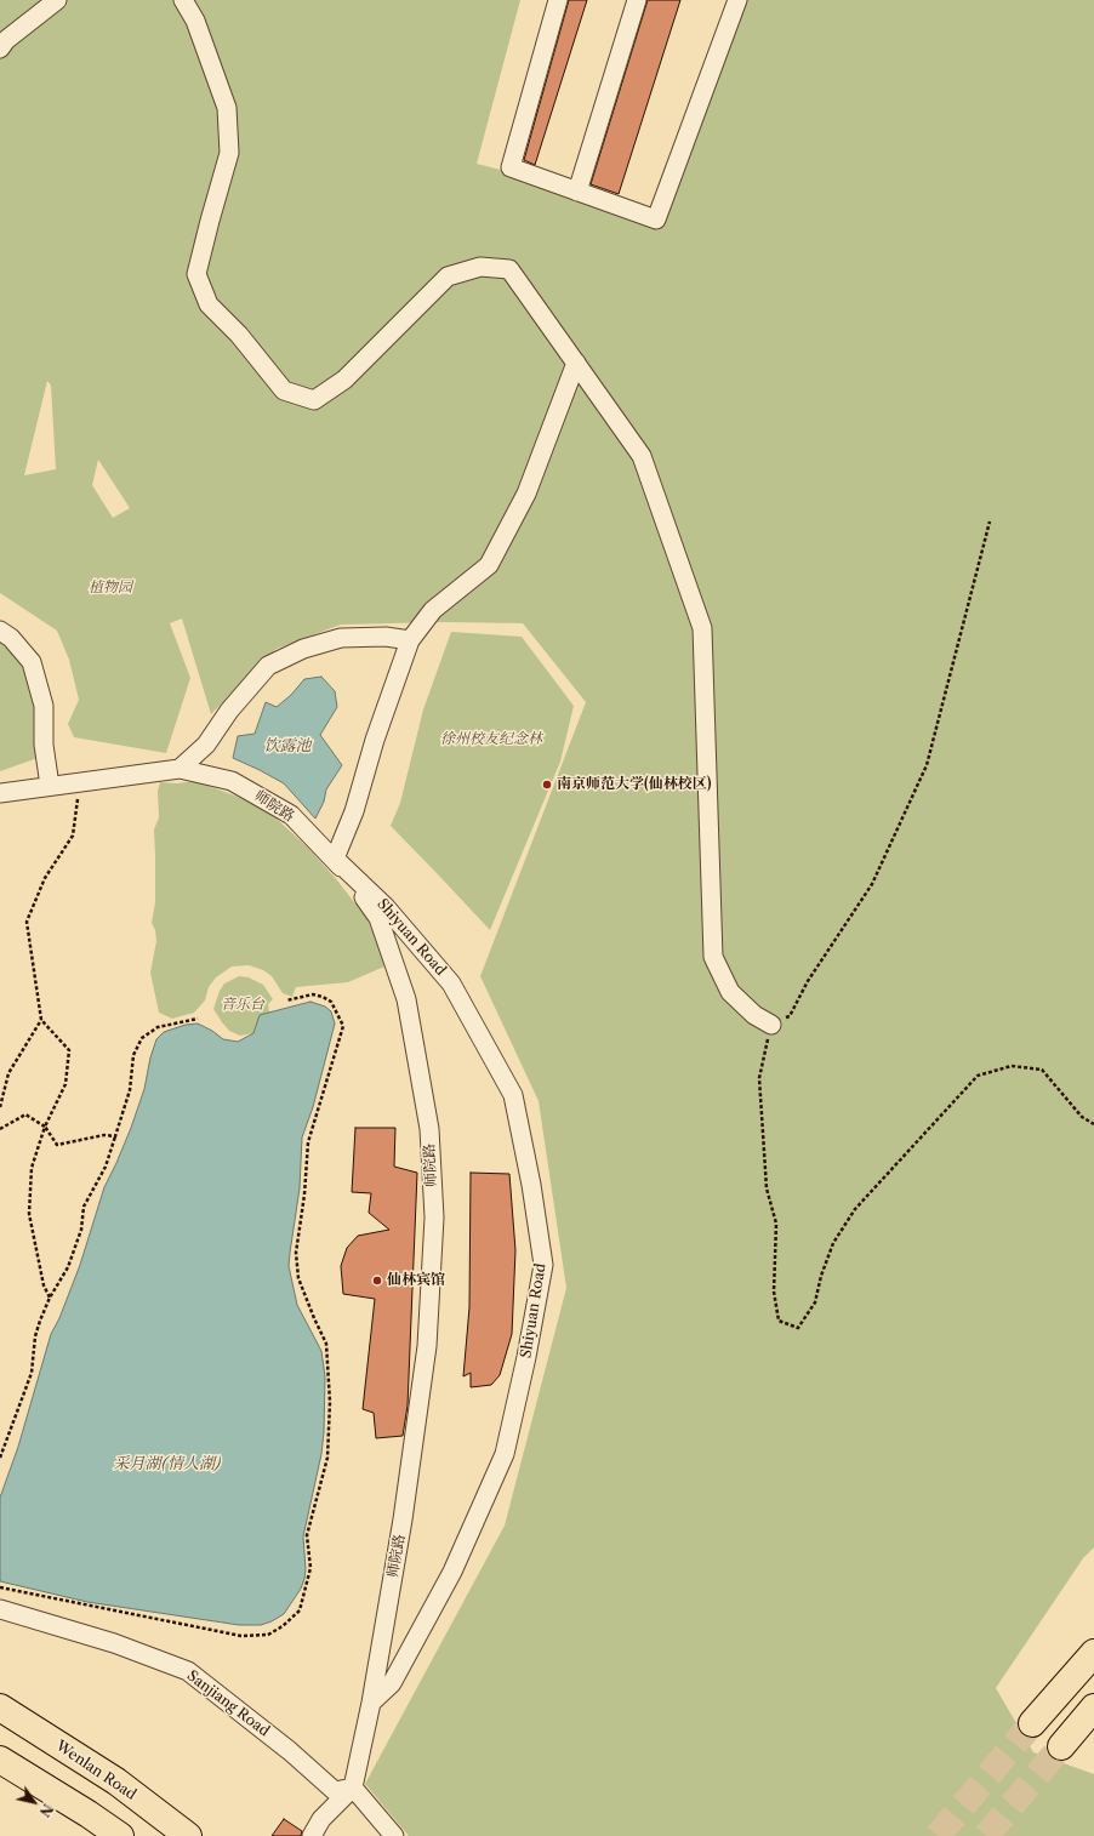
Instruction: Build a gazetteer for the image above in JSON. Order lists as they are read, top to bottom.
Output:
{
  "streets": {
    "main road": ["Wenlan Road"],
    "street": ["师院路", "Shiyuan Road", "Sanjiang Road"]
  },
  "crossings": [
    ["师院路", "Shiyuan Road"],
    ["师院路", "Sanjiang Road"]
  ],
  "water": ["饮露池", "采月湖(情人湖)"],
  "parks": ["植物园", "徐州校友纪念林", "音乐台"],
  "places": ["南京师范大学(仙林校区)", "仙林宾馆"],
  "north": "bottom right"
}
